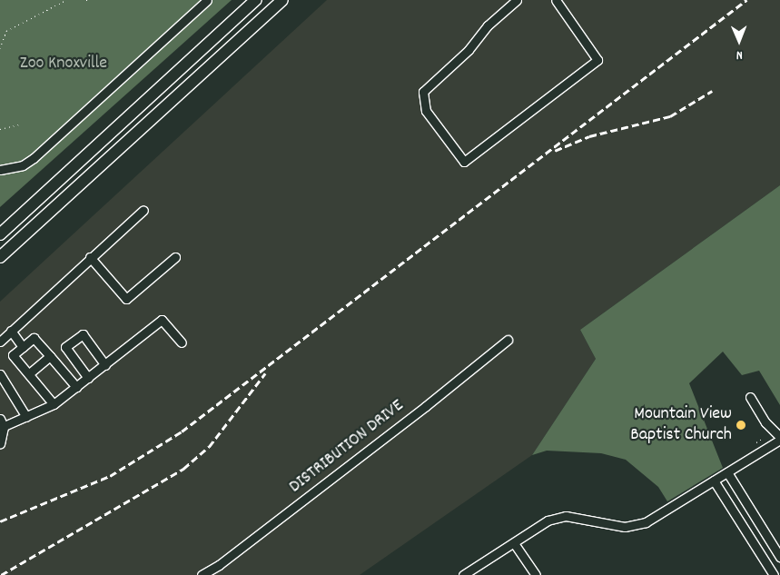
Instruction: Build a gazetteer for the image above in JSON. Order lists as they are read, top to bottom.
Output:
{
  "streets": {
    "street": ["DISTRIBUTION DRIVE"]
  },
  "parks": ["Zoo Knoxville"],
  "places": ["Mountain View Baptist Church"],
  "north": "bottom"
}
